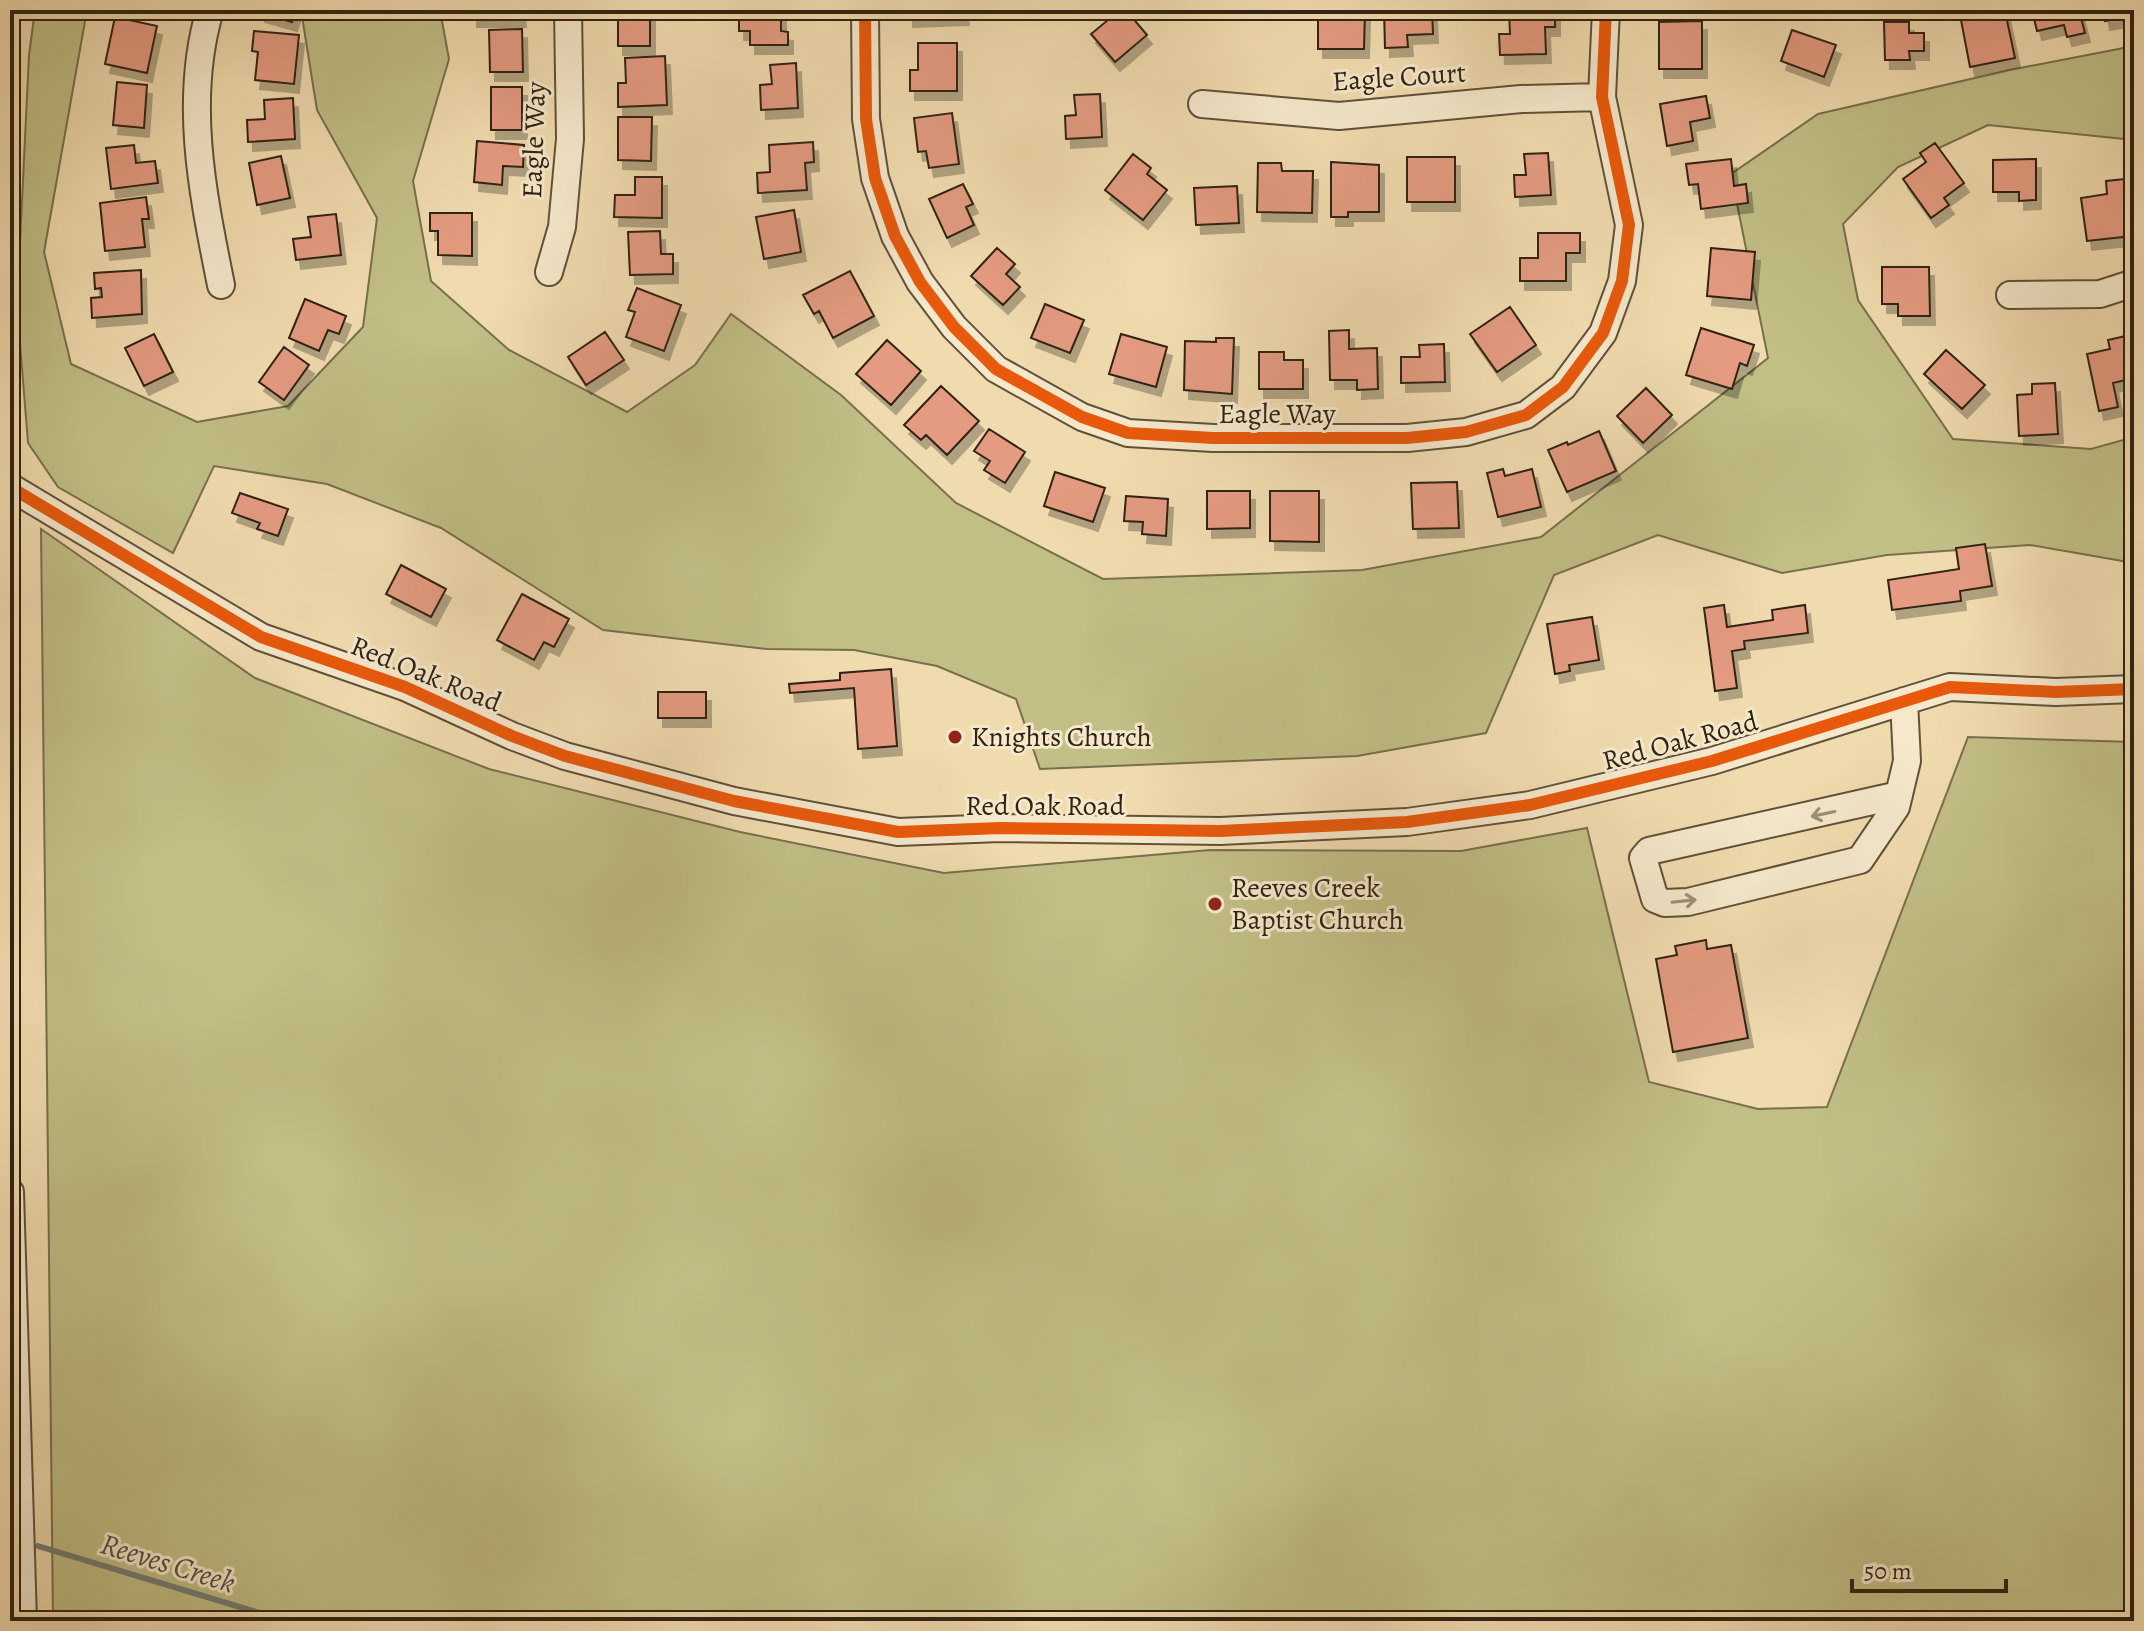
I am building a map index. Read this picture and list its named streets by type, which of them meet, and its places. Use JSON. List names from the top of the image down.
{
  "streets": {
    "street": ["Eagle Court", "Eagle Way", "Red Oak Road"]
  },
  "crossings": [
    ["Eagle Court", "Eagle Way"]
  ],
  "water": ["Reeves Creek"],
  "places": ["Knights Church", "Reeves Creek Baptist Church"],
  "scale_bar": "50 m"
}
